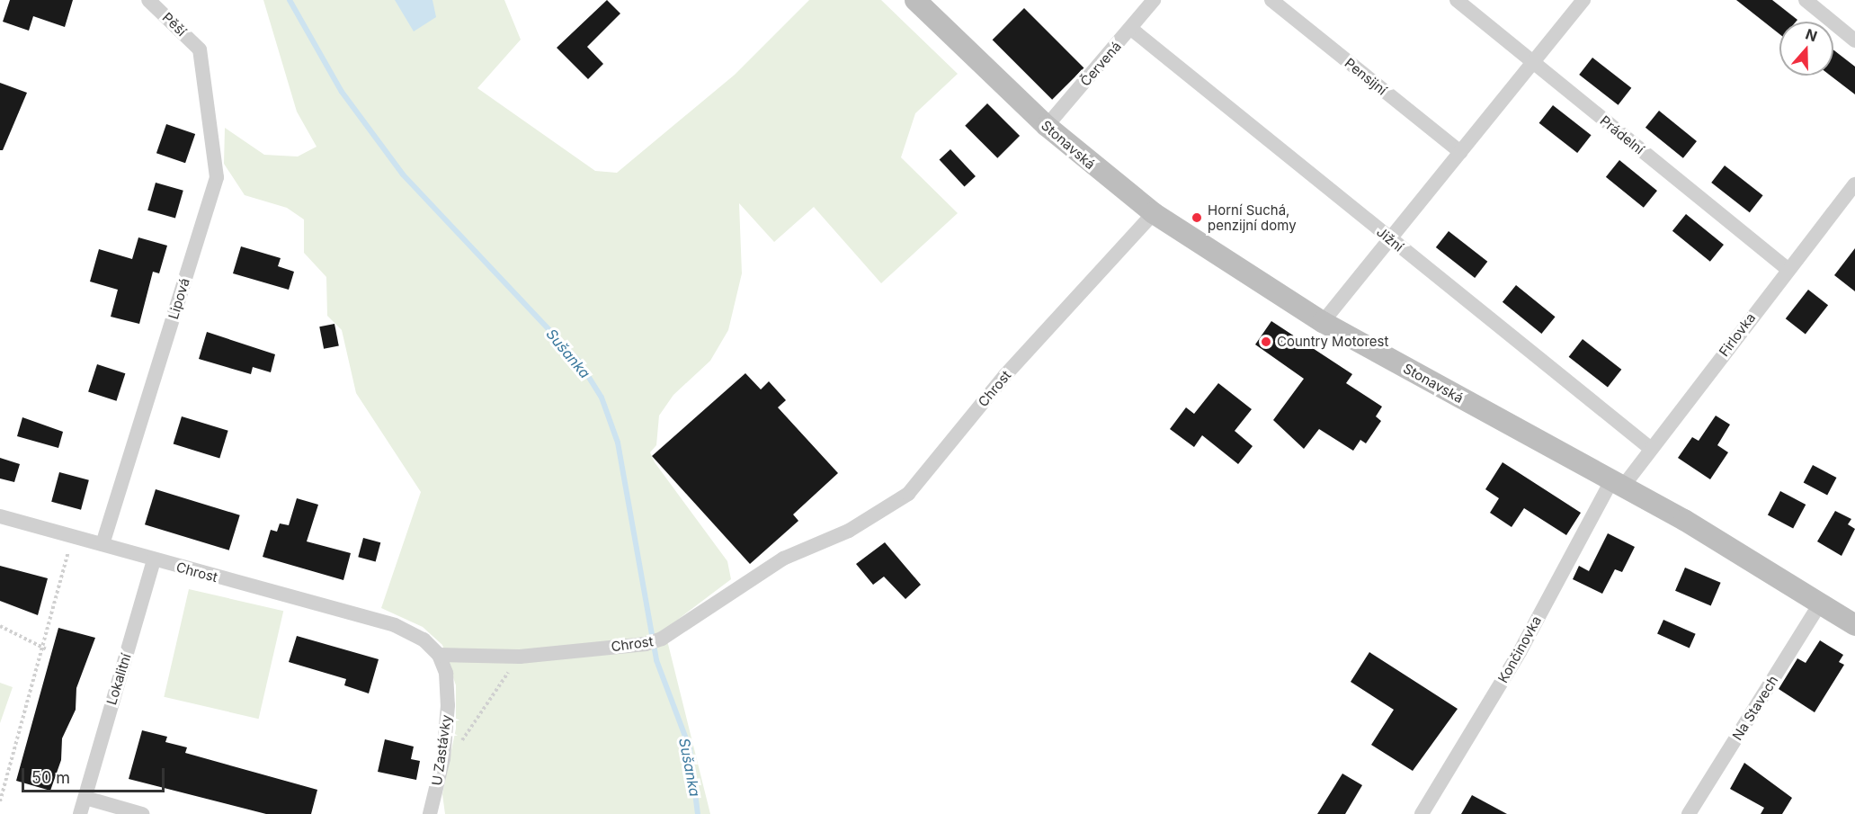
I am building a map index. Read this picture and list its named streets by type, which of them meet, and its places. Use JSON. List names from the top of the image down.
{
  "streets": {
    "main road": ["Stonavská"],
    "street": [
      "Pěší",
      "Červená",
      "Pensijní",
      "Prádelní",
      "Jižní",
      "Lipová",
      "Firlovka",
      "Chrost",
      "Končinovka",
      "Lokalitní",
      "Na Stavech",
      "U Zastávky"
    ]
  },
  "crossings": [
    ["Pěší", "Lipová"],
    ["Červená", "Stonavská"],
    ["Červená", "Jižní"],
    ["Prádelní", "Firlovka"],
    ["Stonavská", "Firlovka"],
    ["Stonavská", "Chrost"],
    ["Stonavská", "Končinovka"],
    ["Stonavská", "Na Stavech"],
    ["Jižní", "Firlovka"],
    ["Lipová", "Chrost"],
    ["Firlovka", "Končinovka"],
    ["Chrost", "Lokalitní"],
    ["Chrost", "U Zastávky"]
  ],
  "water": ["Sušanka"],
  "places": ["Horní Suchá, penzijní domy", "Country Motorest"],
  "scale_bar": "50 m",
  "north": "top"
}
